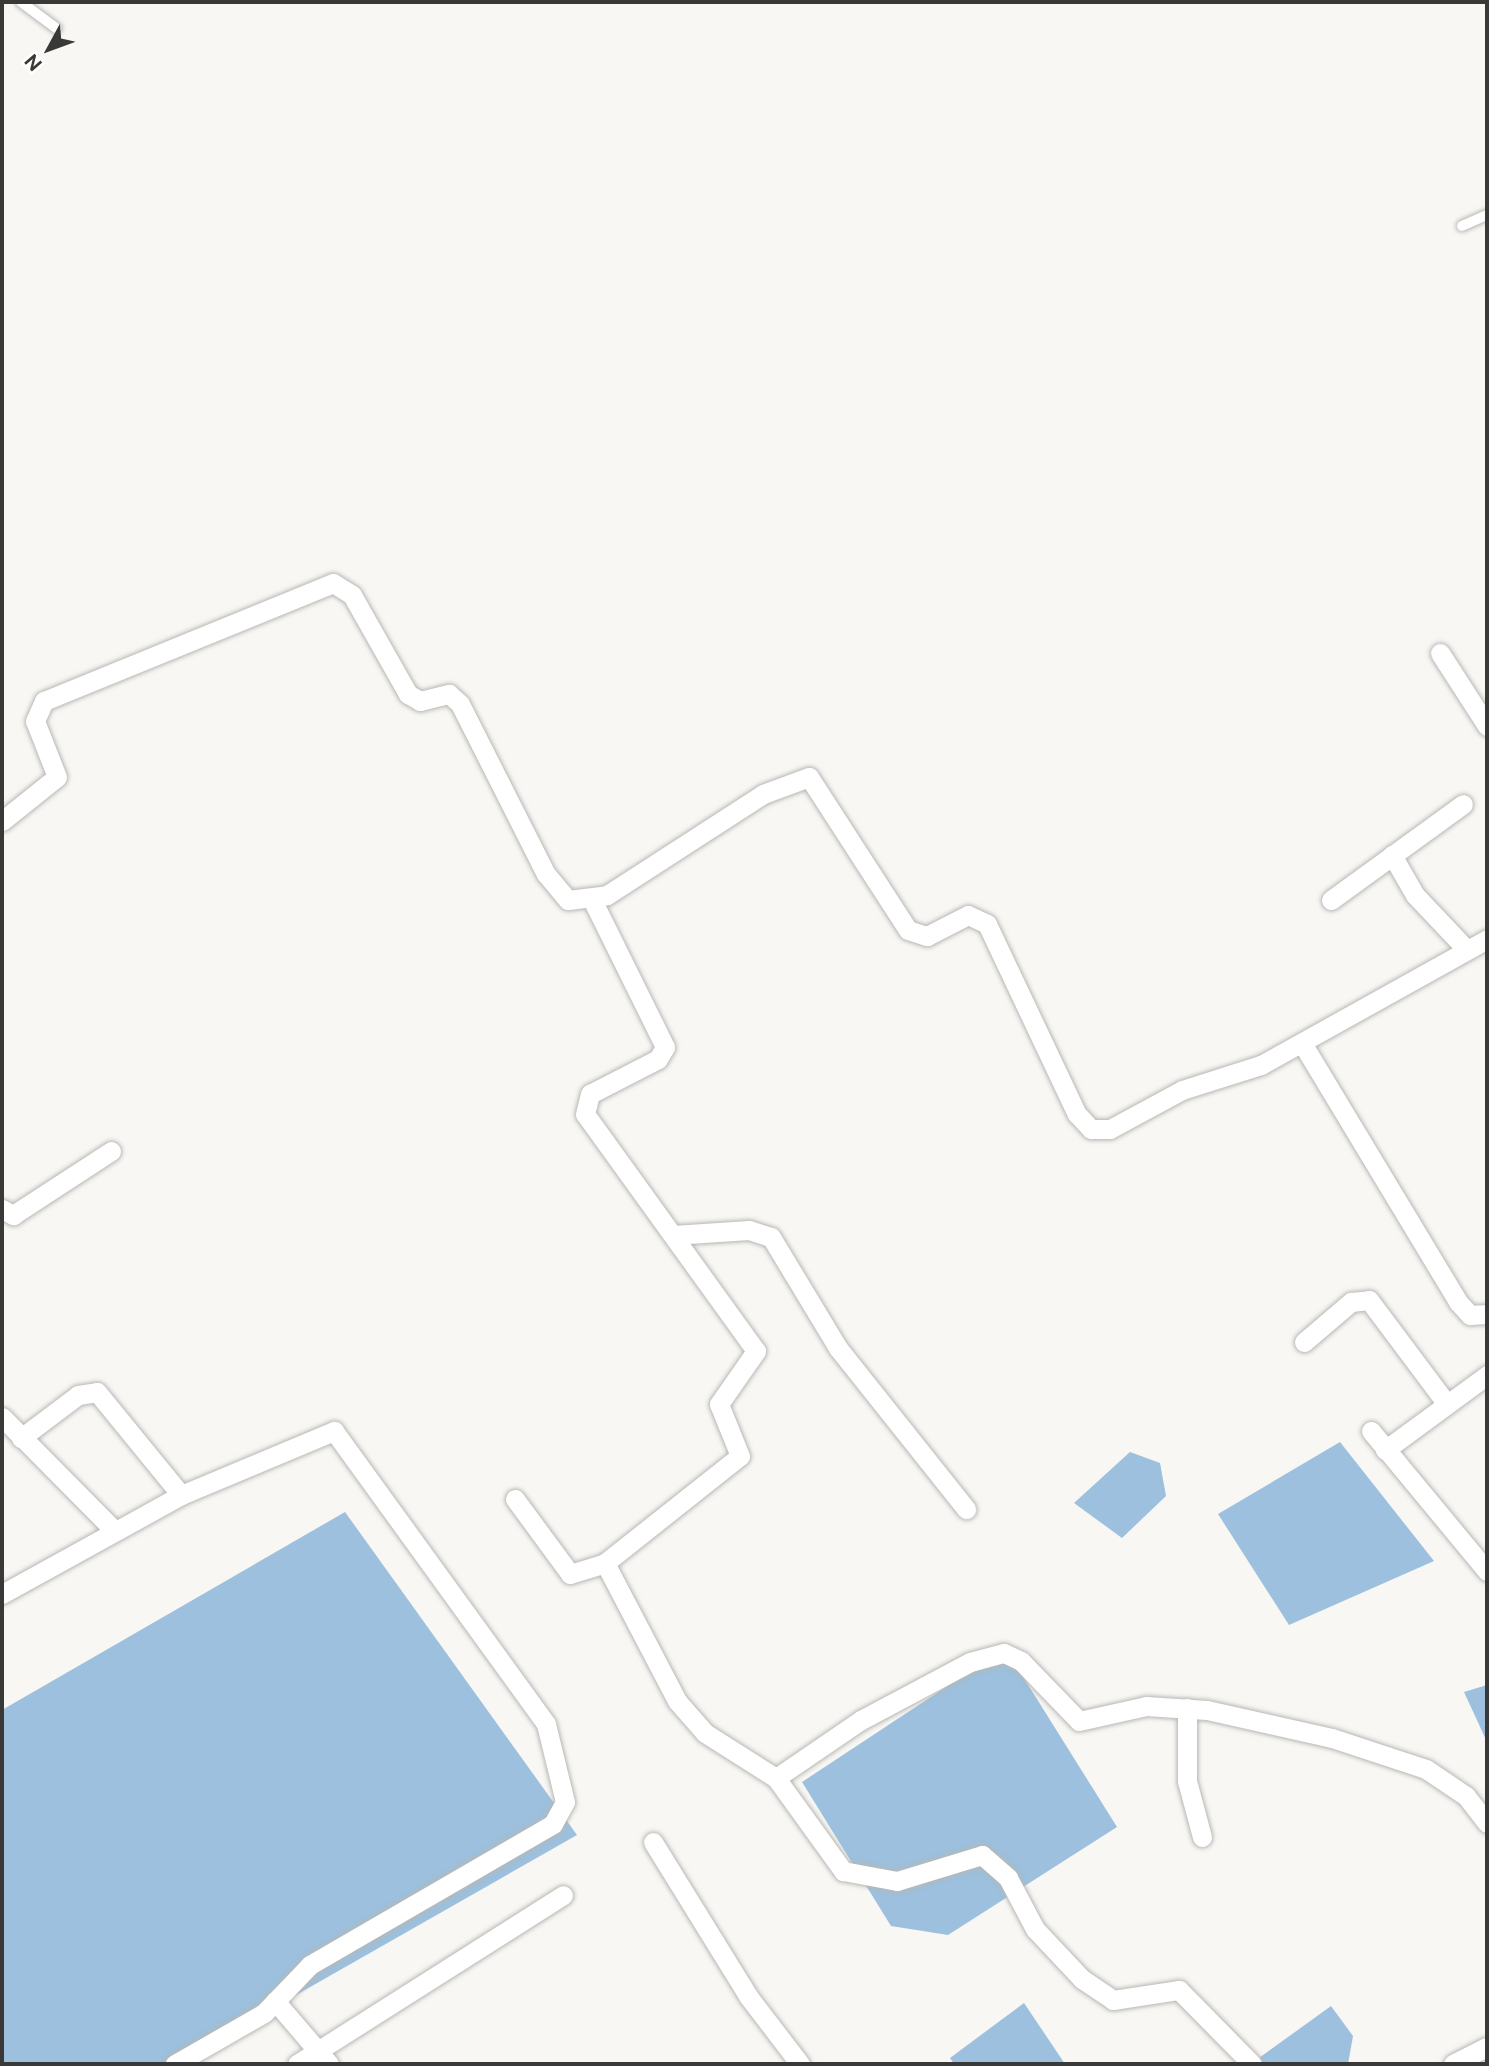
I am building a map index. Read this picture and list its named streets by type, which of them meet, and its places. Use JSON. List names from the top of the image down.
{
  "north": "bottom left"
}
